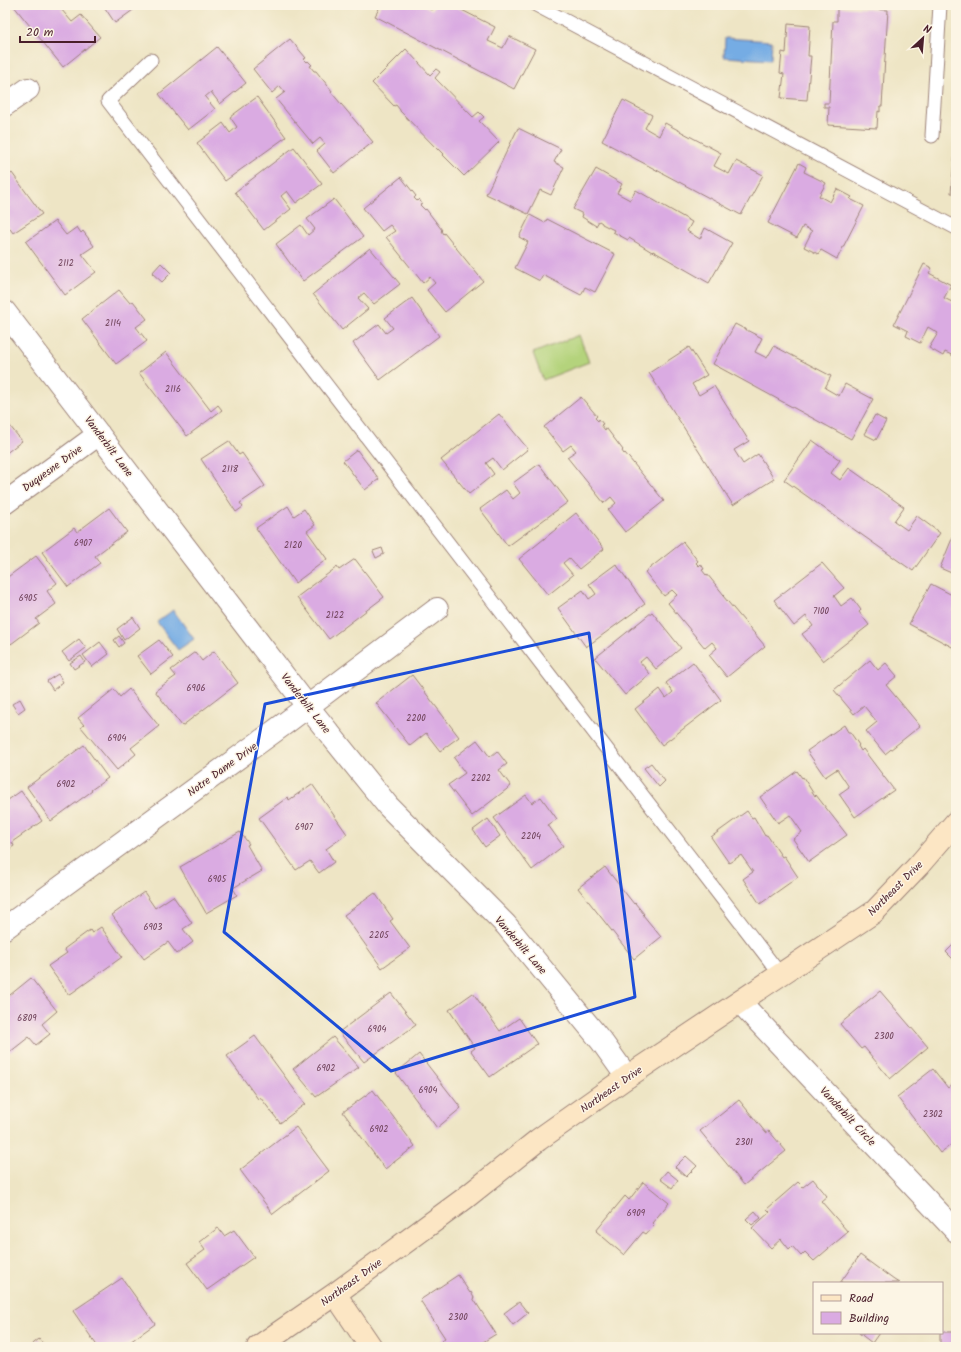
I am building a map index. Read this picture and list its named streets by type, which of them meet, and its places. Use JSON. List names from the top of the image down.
{
  "streets": {
    "street": [
      "Vanderbilt Lane",
      "Duquesne Drive",
      "Notre Dame Drive",
      "Northeast Drive",
      "Vanderbilt Circle"
    ]
  },
  "crossings": [
    ["Vanderbilt Lane", "Duquesne Drive"],
    ["Vanderbilt Lane", "Notre Dame Drive"],
    ["Vanderbilt Lane", "Northeast Drive"],
    ["Northeast Drive", "Vanderbilt Circle"]
  ],
  "house_numbers": [
    "2112",
    "2114",
    "2116",
    "2118",
    "6907",
    "2120",
    "6905",
    "7100",
    "2122",
    "6906",
    "2200",
    "6904",
    "2202",
    "6902",
    "6907",
    "2204",
    "6905",
    "6903",
    "2205",
    "6809",
    "6904",
    "2300",
    "6902",
    "6904",
    "2302",
    "6902",
    "2301",
    "6909",
    "2300"
  ],
  "legend": ["Road", "Building"],
  "scale_bar": "20 m",
  "north": "top right"
}
